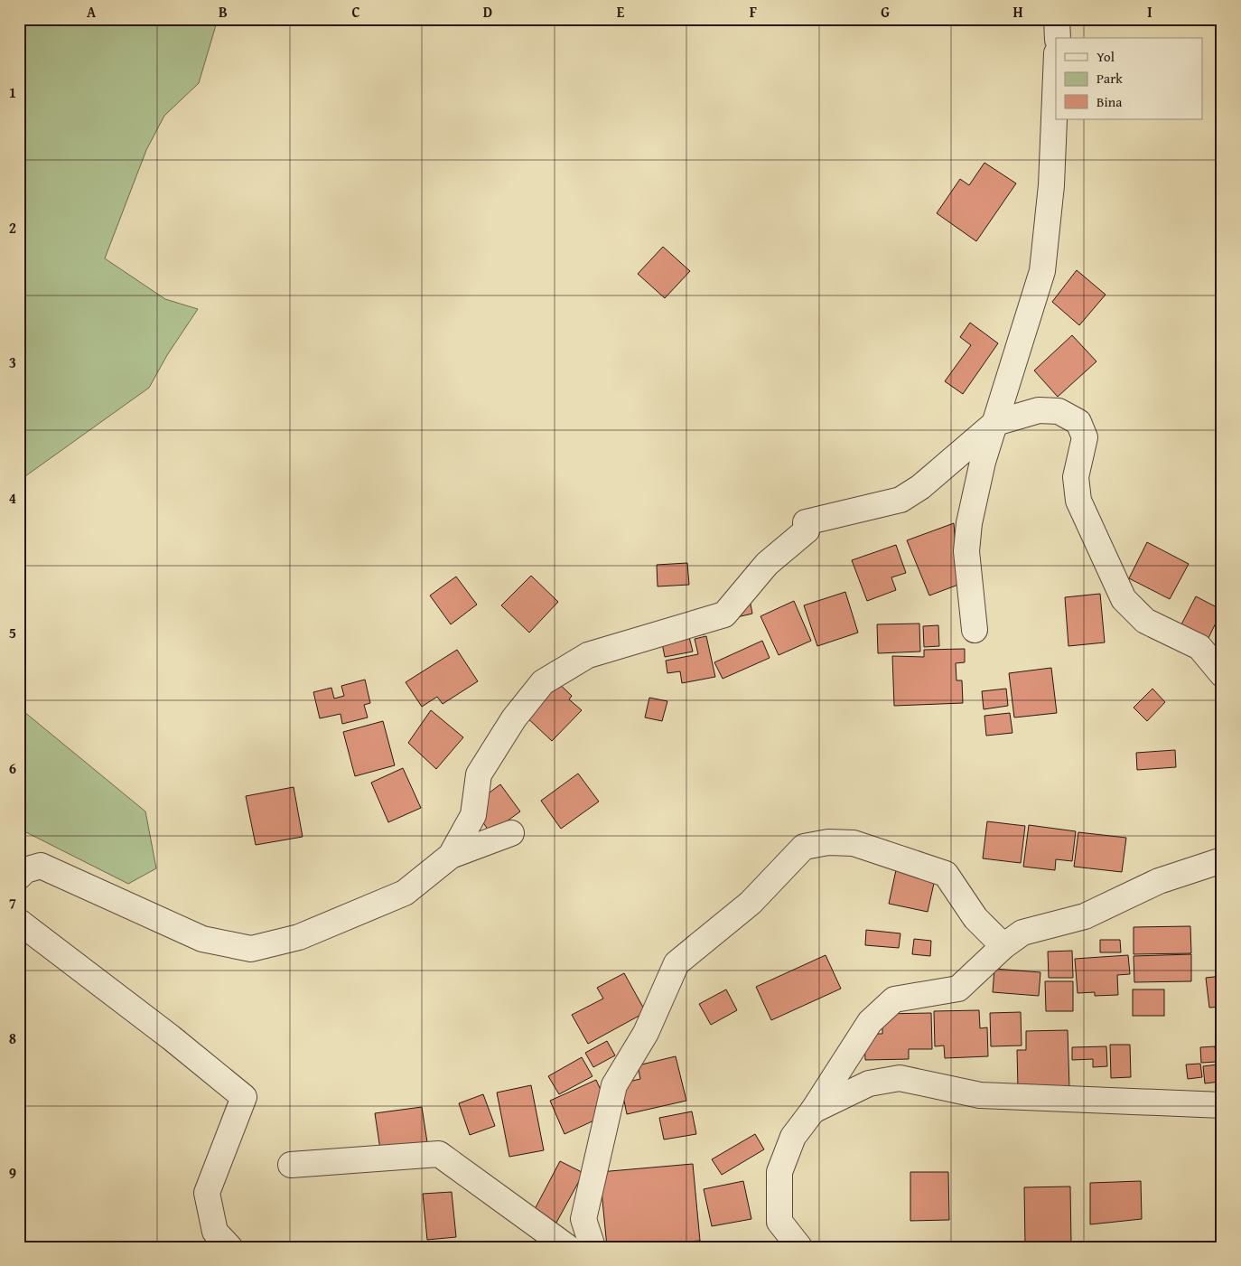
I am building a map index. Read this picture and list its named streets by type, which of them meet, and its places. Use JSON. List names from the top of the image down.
{
  "legend": ["Yol", "Park", "Bina"],
  "grid": {
    "columns": [
      "A",
      "B",
      "C",
      "D",
      "E",
      "F",
      "G",
      "H",
      "I"
    ],
    "rows": [
      "1",
      "2",
      "3",
      "4",
      "5",
      "6",
      "7",
      "8",
      "9"
    ]
  }
}
